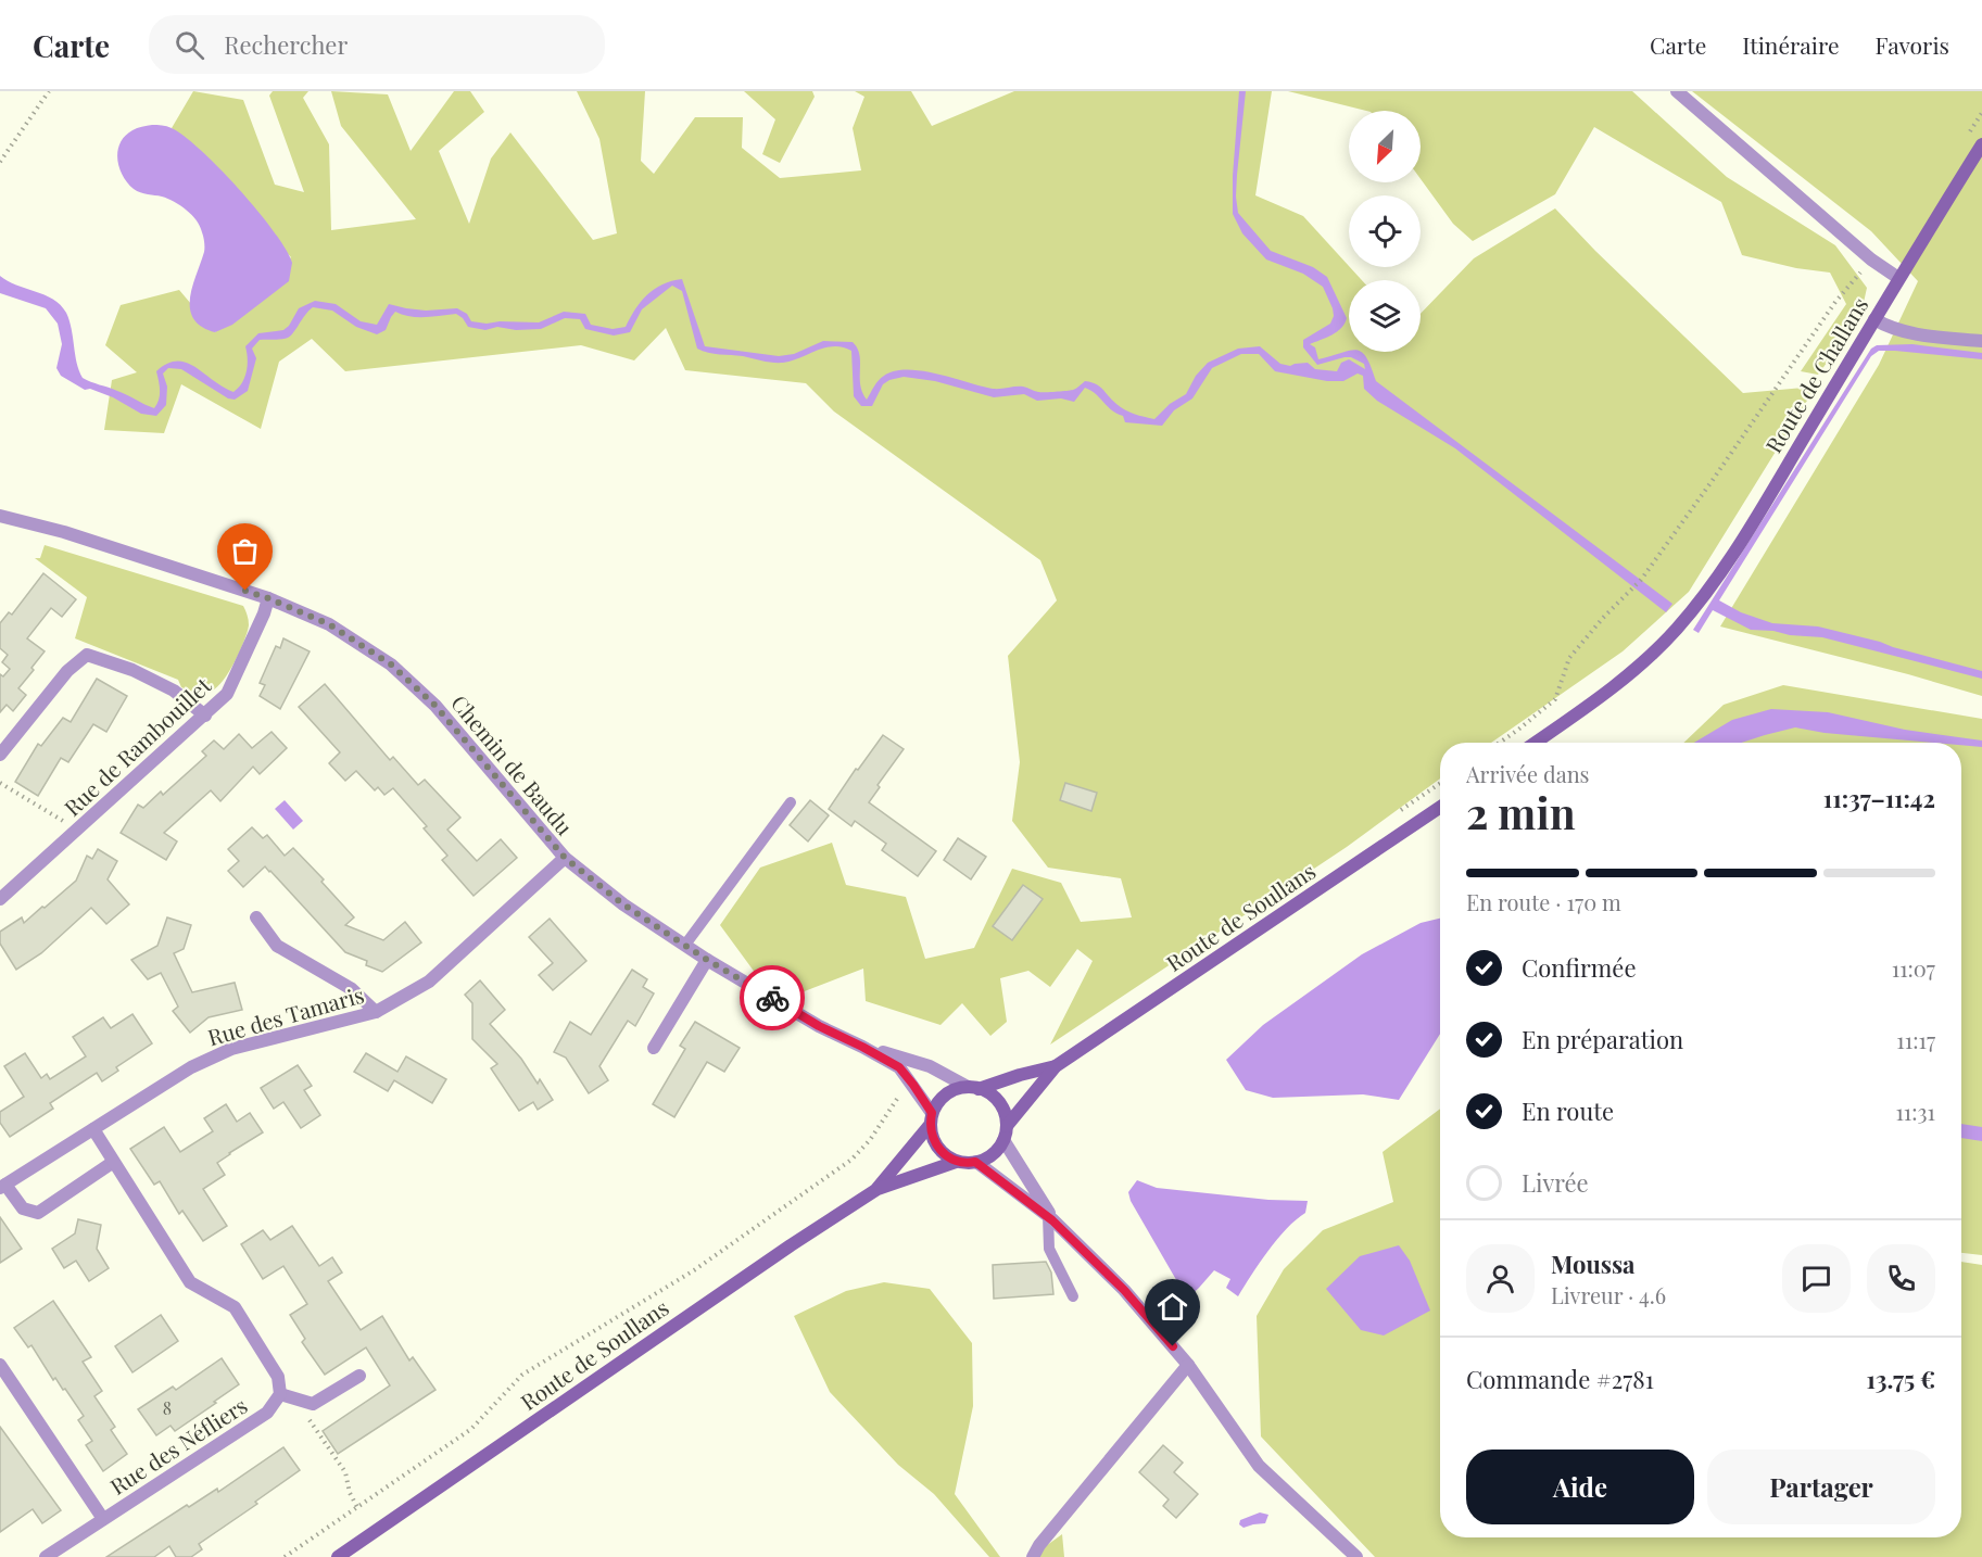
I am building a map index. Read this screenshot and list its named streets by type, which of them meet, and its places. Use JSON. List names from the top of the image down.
{
  "streets": {
    "main road": ["Route de Challans", "Route de Soullans"],
    "street": [
      "Rue de Rambouillet",
      "Chemin de Baudu",
      "Rue des Tamaris",
      "Rue des Néfliers"
    ]
  },
  "crossings": [
    ["Rue de Rambouillet", "Chemin de Baudu"],
    ["Chemin de Baudu", "Route de Soullans"],
    ["Chemin de Baudu", "Rue des Tamaris"]
  ],
  "house_numbers": ["8"],
  "north": "bottom left",
  "page": {
    "header": "Carte",
    "search": "Rechercher",
    "nav": ["Carte", "Itinéraire", "Favoris"],
    "heading": ["2 min", "Arrivée dans", "11:37–11:42"],
    "panel": [
      "Moussa",
      "Livreur · 4.6",
      "Commande #2781",
      "13.75 €"
    ],
    "bar": "En route · 170 m",
    "list": [
      ["Confirmée", "11:07"],
      ["En préparation", "11:17"],
      ["En route", "11:31"],
      "Livrée"
    ],
    "buttons": ["Aide", "Partager"]
  }
}
